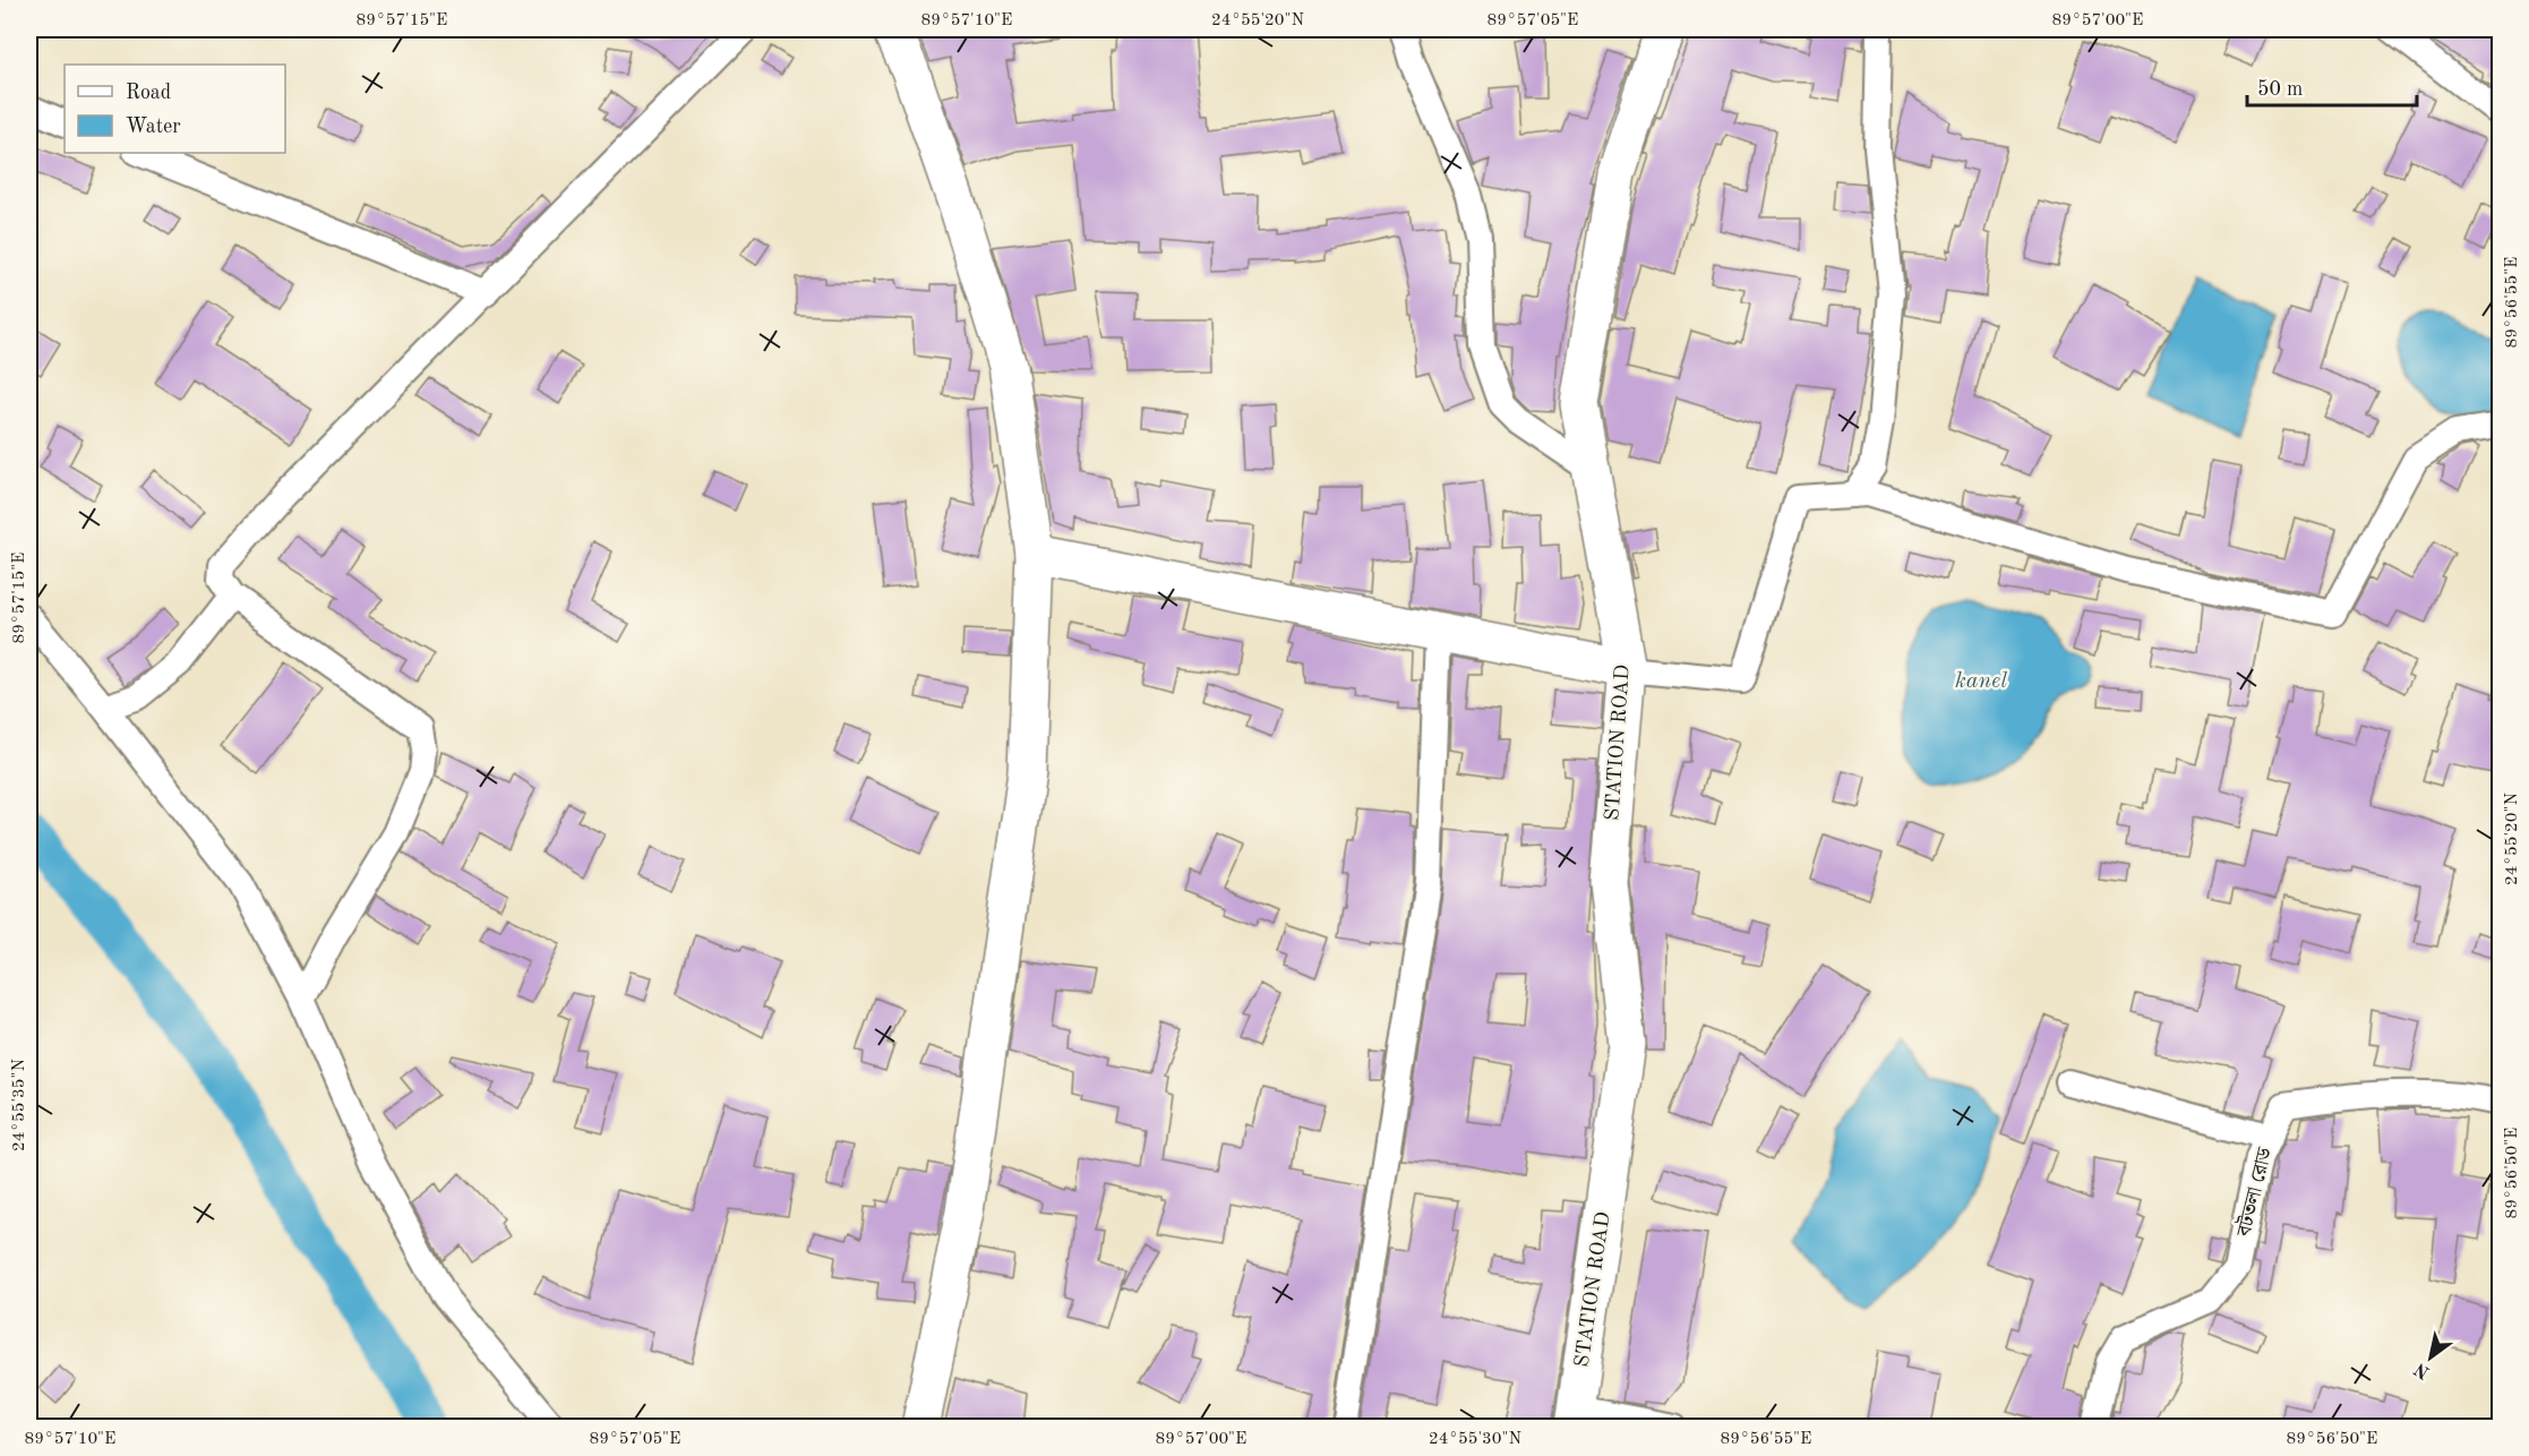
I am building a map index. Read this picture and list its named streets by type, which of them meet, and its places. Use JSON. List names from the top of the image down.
{
  "streets": {
    "main road": ["STATION ROAD"],
    "street": ["বটতলা রোড"]
  },
  "water": ["kanel"],
  "legend": ["Road", "Water"],
  "scale_bar": "50 m",
  "north": "bottom left",
  "coordinates": [
    "89°57'15\"E",
    "89°57'10\"E",
    "24°55'20\"N",
    "89°57'05\"E",
    "89°57'00\"E",
    "89°56'55\"E",
    "24°55'35\"N",
    "89°56'50\"E",
    "24°55'30\"N"
  ]
}
